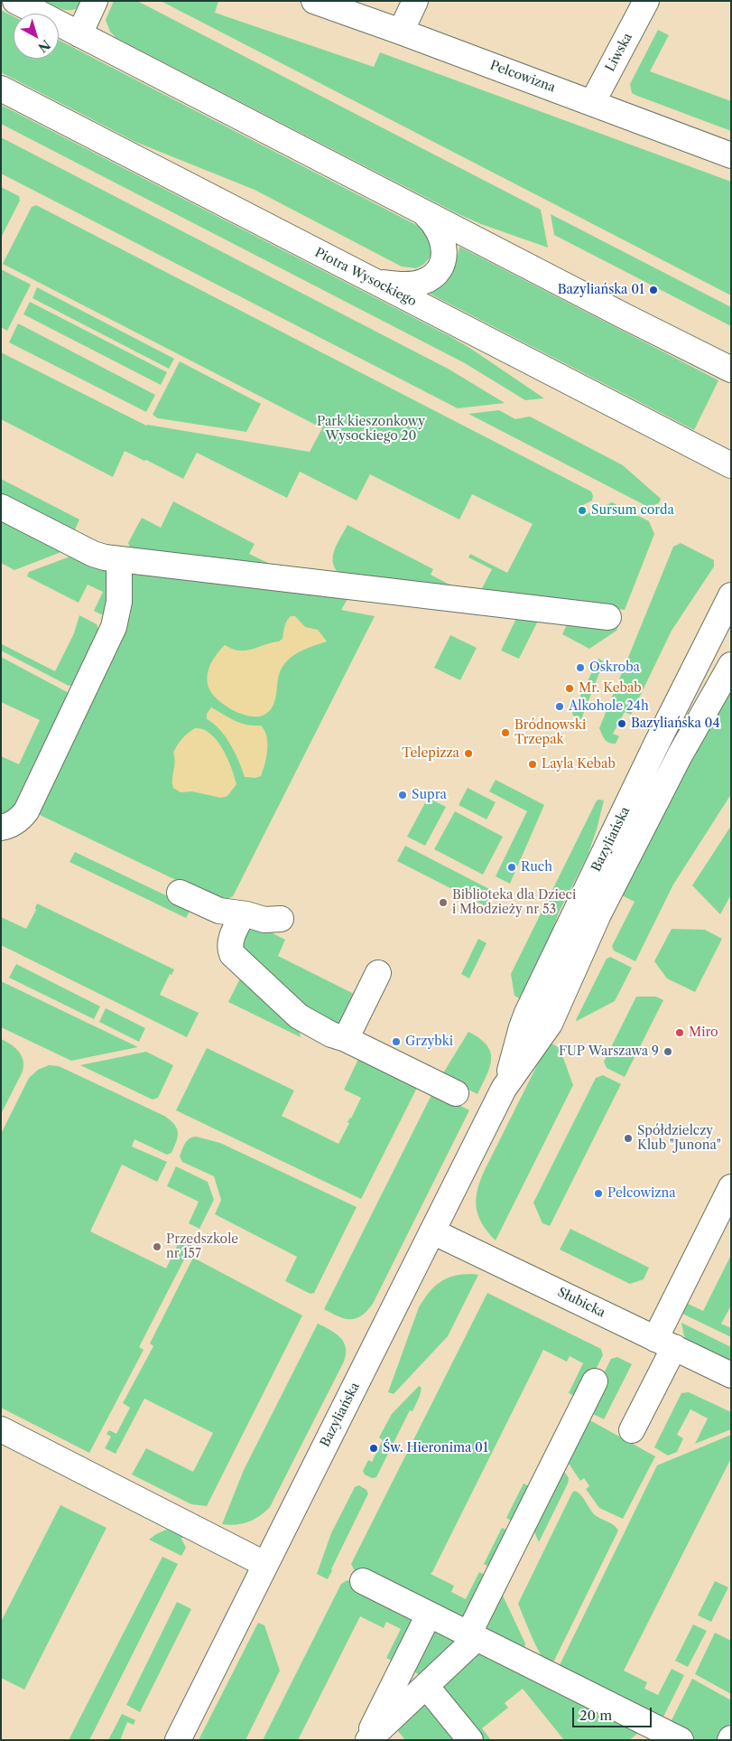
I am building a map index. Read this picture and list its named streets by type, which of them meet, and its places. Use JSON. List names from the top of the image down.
{
  "streets": {
    "street": [
      "Liwska",
      "Pelcowizna",
      "Piotra Wysockiego",
      "Bazyliańska",
      "Słubicka"
    ]
  },
  "crossings": [
    ["Liwska", "Pelcowizna"],
    ["Bazyliańska", "Słubicka"]
  ],
  "parks": ["Park kieszonkowy Wysockiego 20"],
  "places": [
    "Bazyliańska 01",
    "Sursum corda",
    "Oskroba",
    "Mr. Kebab",
    "Alkohole 24h",
    "Bazyliańska 04",
    "Bródnowski Trzepak",
    "Telepizza",
    "Layla Kebab",
    "Supra",
    "Ruch",
    "Biblioteka dla Dzieci i Młodzieży nr 53",
    "Miro",
    "Grzybki",
    "FUP Warszawa 9",
    "Spółdzielczy Klub \"Junona\"",
    "Pelcowizna",
    "Przedszkole nr 157",
    "Św. Hieronima 01"
  ],
  "scale_bar": "20 m",
  "north": "bottom right"
}
